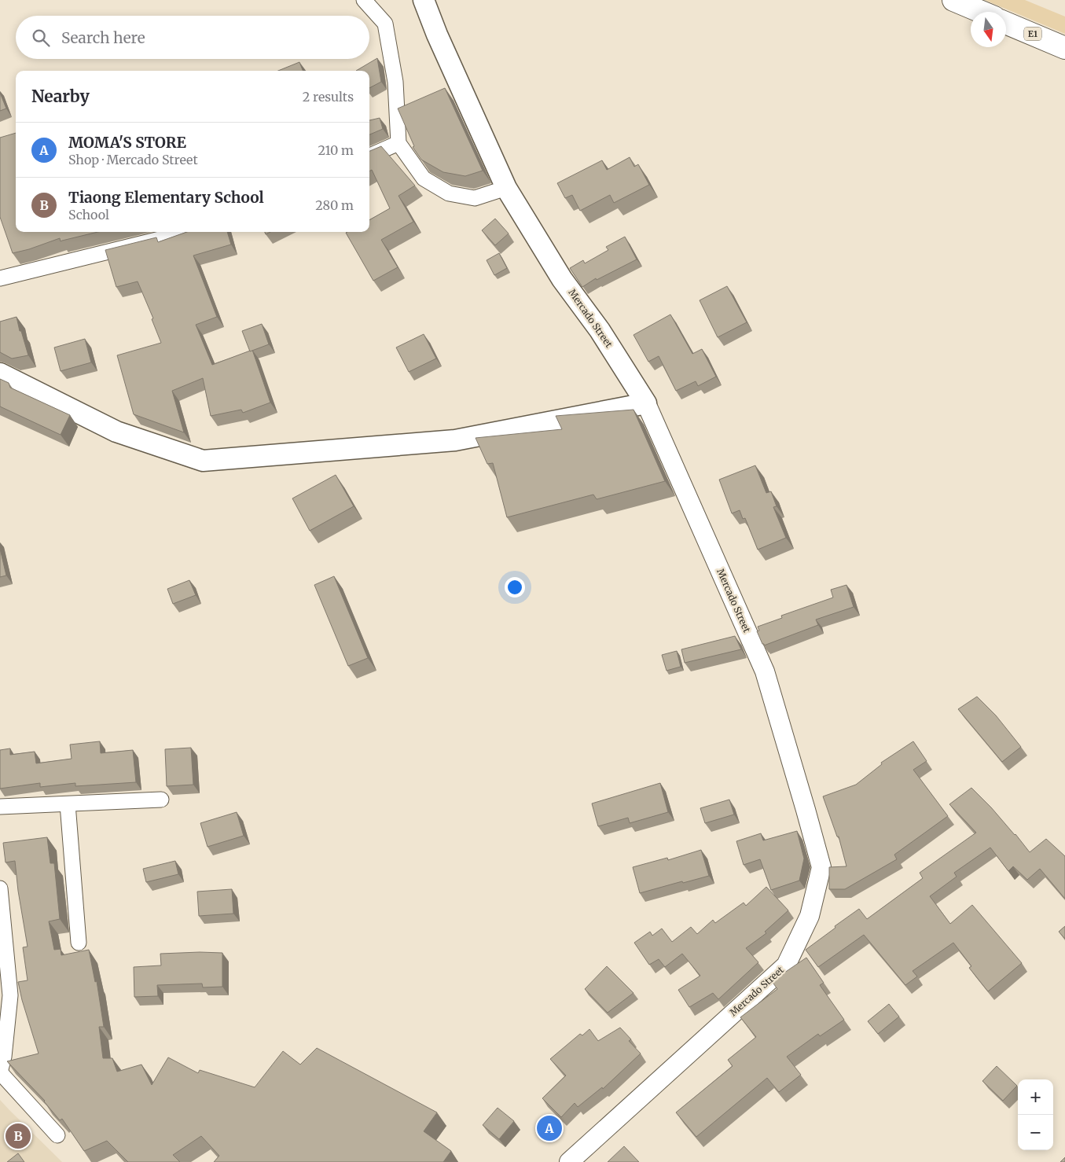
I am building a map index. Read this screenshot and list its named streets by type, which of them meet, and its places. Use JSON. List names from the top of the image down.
{
  "streets": {
    "highway": ["E1"],
    "main road": ["Mercado Street"]
  },
  "north": "bottom",
  "page": {
    "search": "Search here",
    "heading": ["Nearby", "2 results"],
    "list": [
      {
        "mark": "A",
        "name": "MOMA'S STORE",
        "note": "Shop · Mercado Street",
        "value": "210 m"
      },
      {
        "mark": "B",
        "name": "Tiaong Elementary School",
        "note": "School",
        "value": "280 m"
      }
    ],
    "map_buttons": ["+", "−"],
    "pins": ["A", "B"]
  }
}
